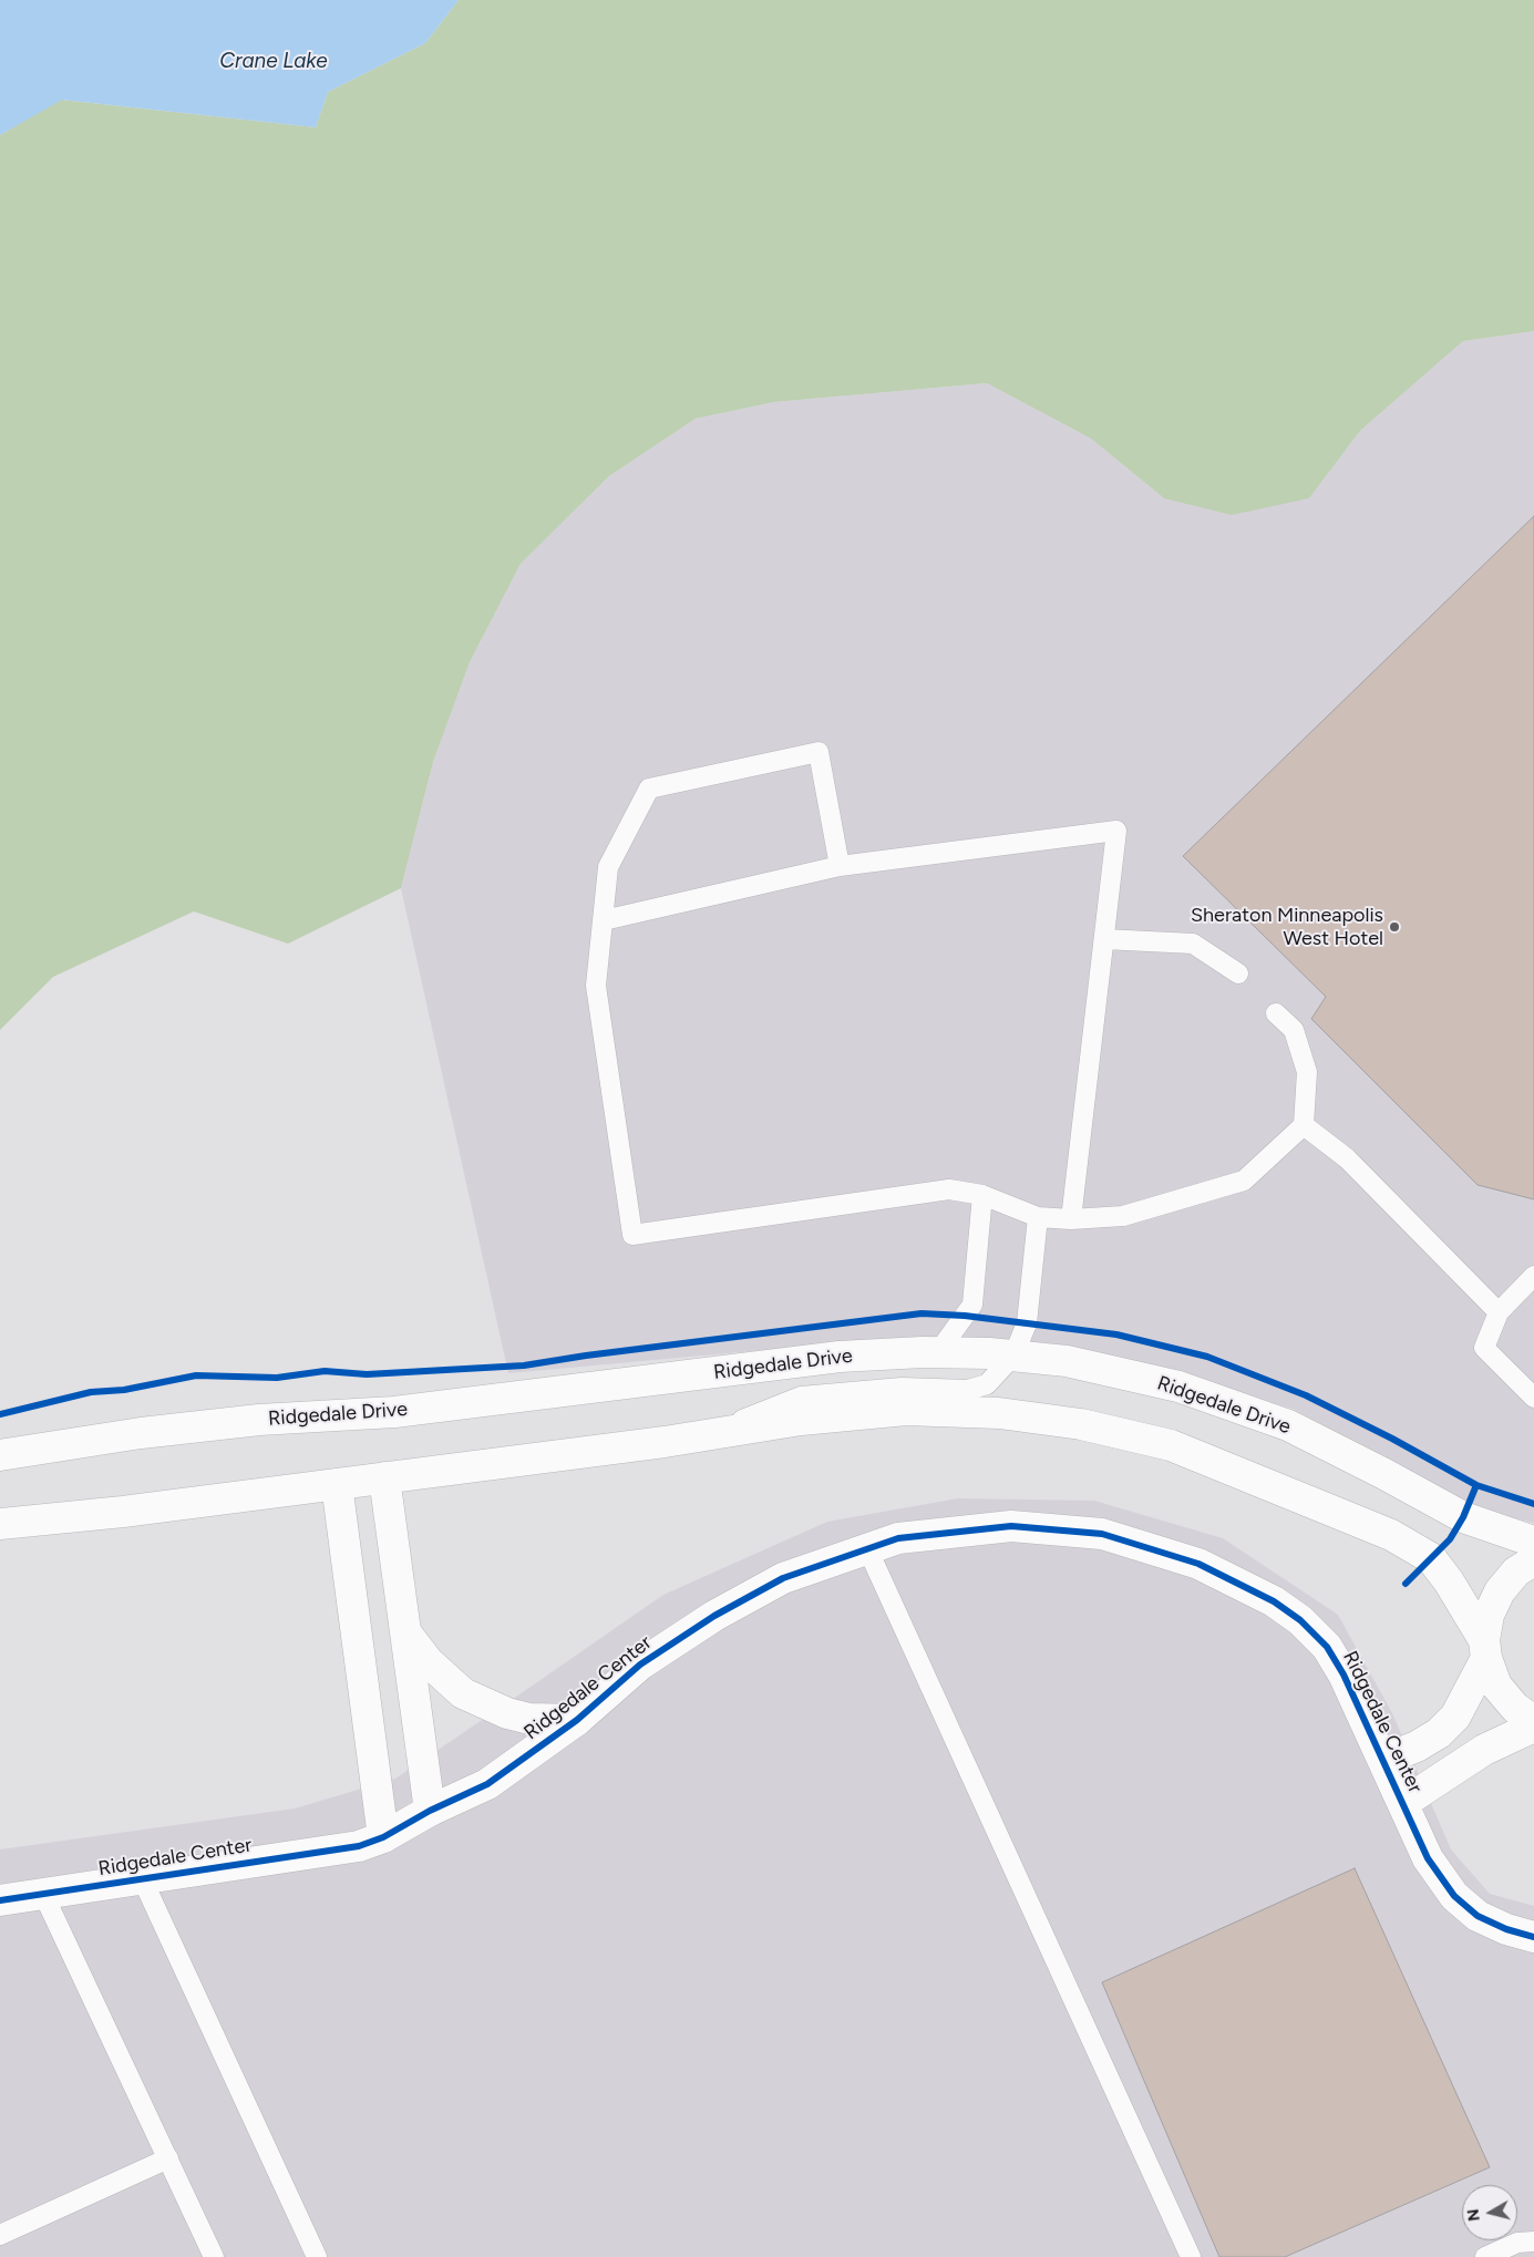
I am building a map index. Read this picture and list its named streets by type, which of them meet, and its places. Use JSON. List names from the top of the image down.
{
  "streets": {
    "street": ["Ridgedale Drive", "Ridgedale Center"]
  },
  "water": ["Crane Lake"],
  "places": ["Sheraton Minneapolis West Hotel"],
  "north": "left"
}
